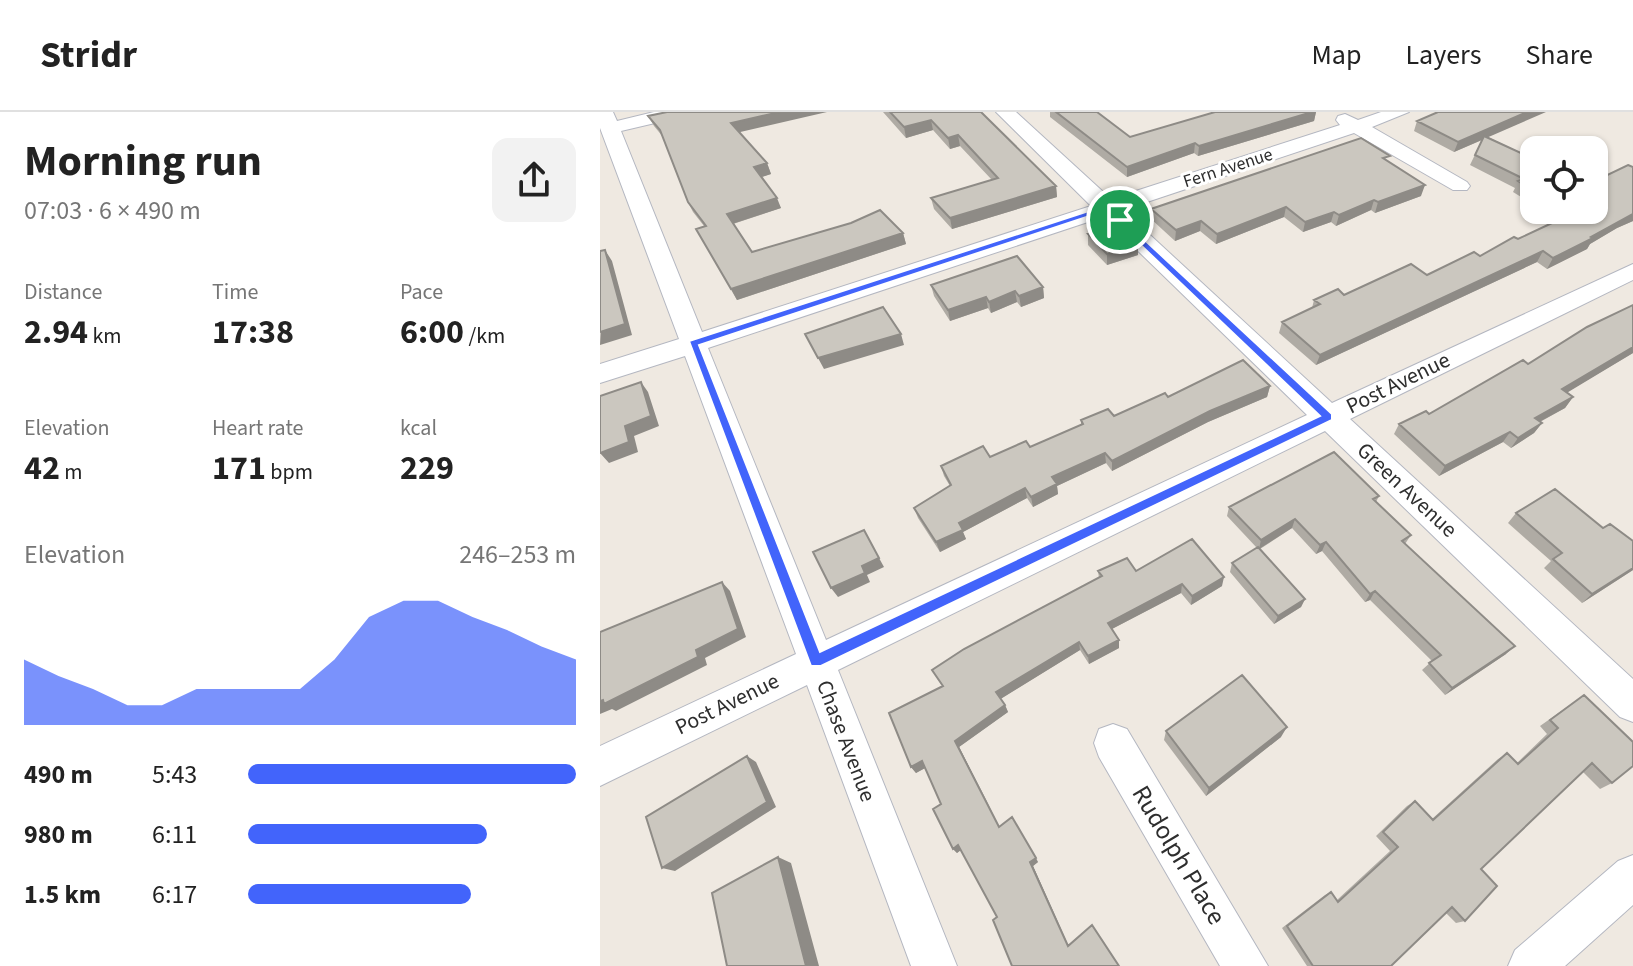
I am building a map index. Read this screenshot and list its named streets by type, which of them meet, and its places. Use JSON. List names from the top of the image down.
{
  "streets": {
    "street": [
      "Fern Avenue",
      "Post Avenue",
      "Green Avenue",
      "Chase Avenue",
      "Rudolph Place"
    ]
  },
  "crossings": [
    ["Fern Avenue", "Green Avenue"],
    ["Fern Avenue", "Chase Avenue"],
    ["Post Avenue", "Green Avenue"],
    ["Post Avenue", "Chase Avenue"]
  ],
  "page": {
    "header": "Stridr",
    "nav": ["Map", "Layers", "Share"],
    "heading": ["Morning run", "07:03 · 6 × 490 m"],
    "stats": [
      ["Distance", "2.94 km"],
      ["Time", "17:38"],
      ["Pace", "6:00 /km"],
      ["Elevation", "42 m"],
      ["Heart rate", "171 bpm"],
      ["kcal", "229"]
    ],
    "chart": ["Elevation", "246–253 m"],
    "list": [
      {
        "name": "490 m",
        "note": "5:43"
      },
      {
        "name": "980 m",
        "note": "6:11"
      },
      {
        "name": "1.5 km",
        "note": "6:17"
      }
    ]
  }
}
